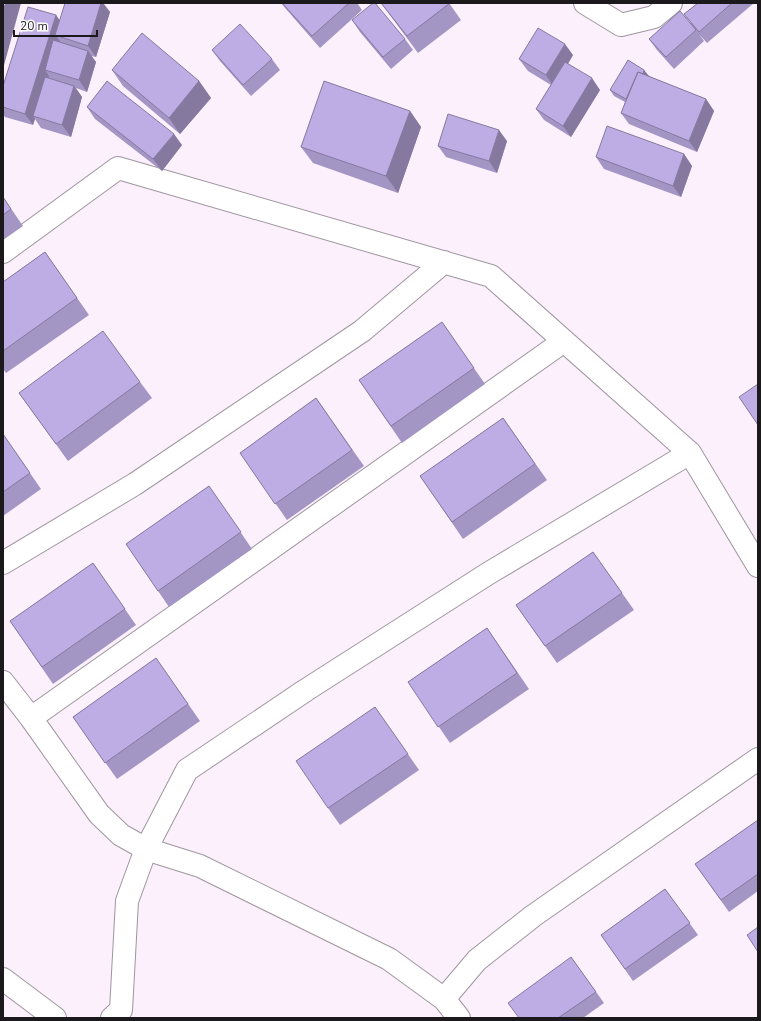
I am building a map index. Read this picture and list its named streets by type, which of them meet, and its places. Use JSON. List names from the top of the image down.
{
  "scale_bar": "20 m"
}
